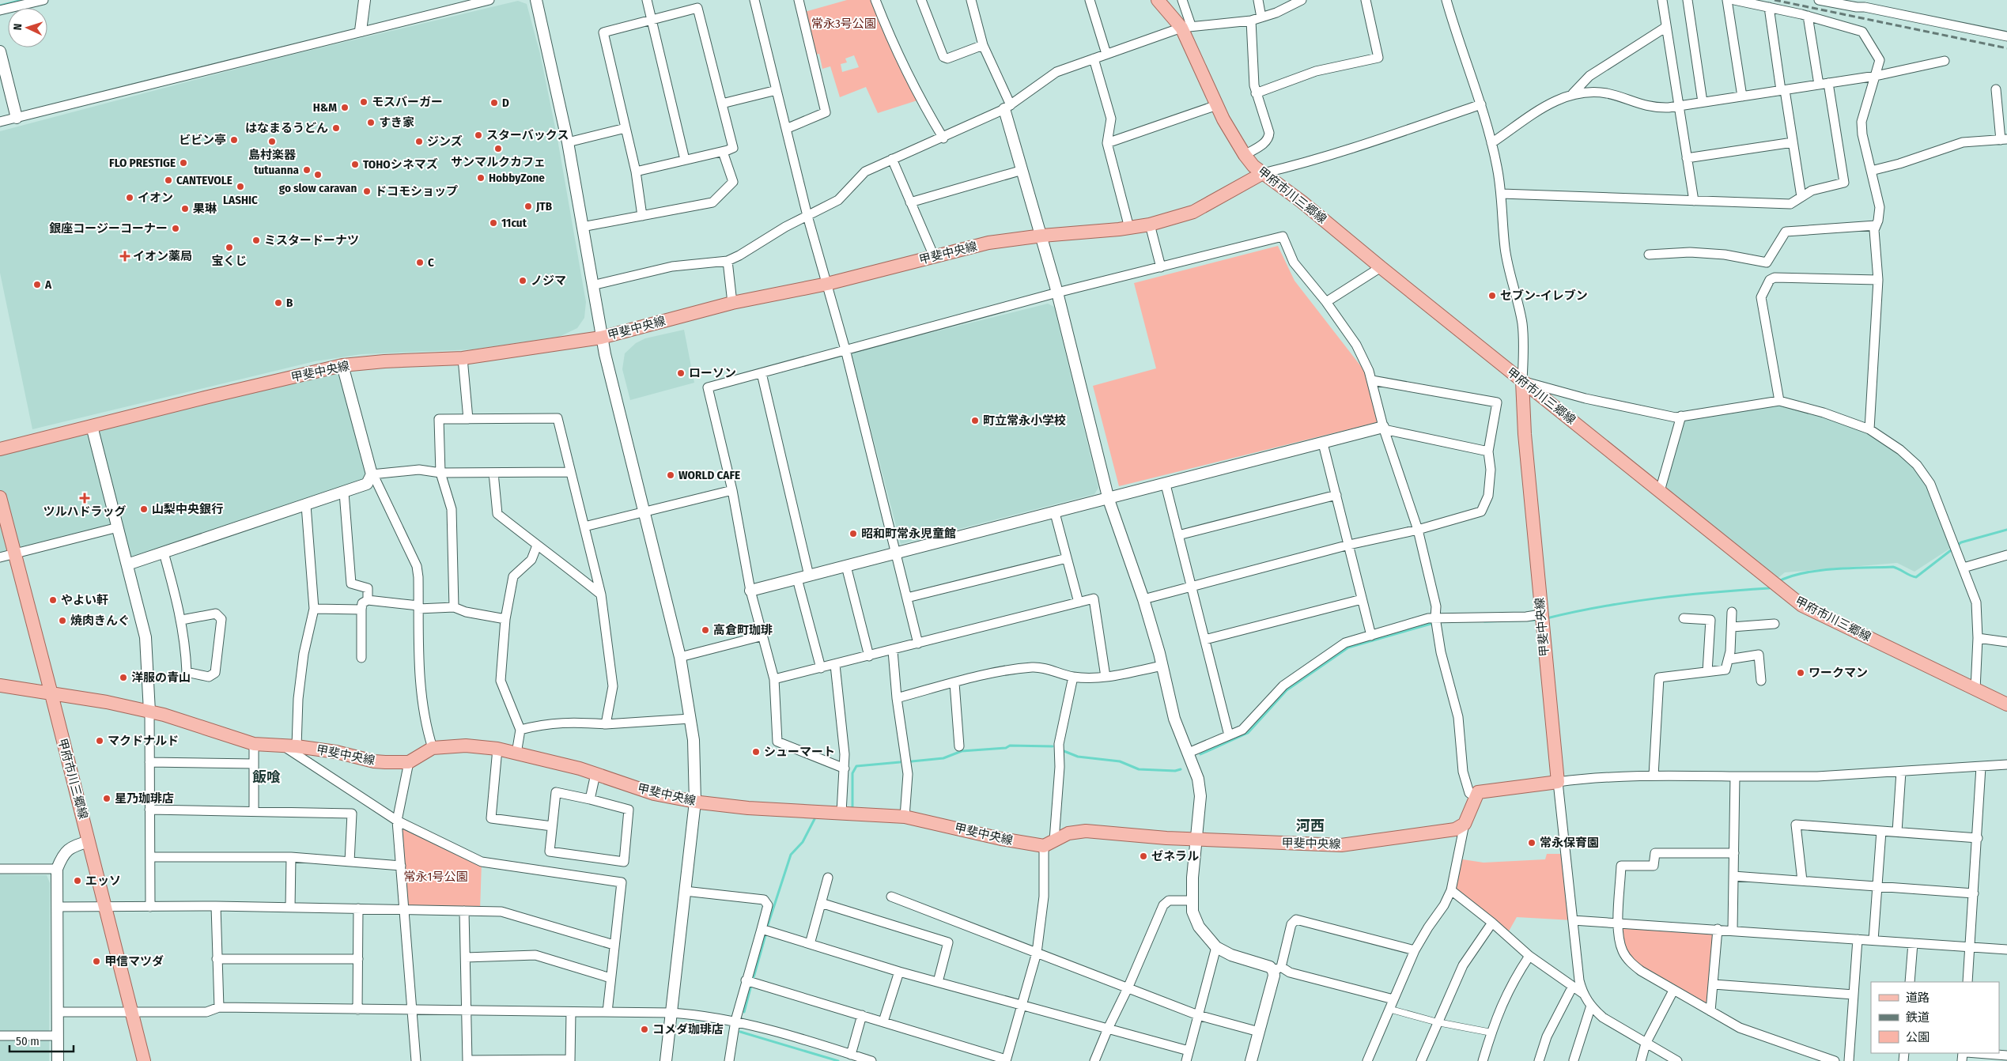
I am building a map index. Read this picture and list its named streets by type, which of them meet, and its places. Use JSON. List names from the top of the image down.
{
  "streets": {
    "main road": ["甲府市川三郷線", "甲斐中央線"]
  },
  "crossings": [
    ["甲府市川三郷線", "甲斐中央線"]
  ],
  "districts": ["飯喰", "河西"],
  "parks": ["常永3号公園", "常永1号公園"],
  "places": {
    "other": [
      "モスバーガー",
      "D",
      "H&M",
      "すき家",
      "はなまるうどん",
      "スターバックス",
      "ビビン亭",
      "島村楽器",
      "ジンズ",
      "サンマルクカフェ",
      "FLO PRESTIGE",
      "TOHOシネマズ",
      "tutuanna",
      "go slow caravan",
      "HobbyZone",
      "CANTEVOLE",
      "LASHIC",
      "ドコモショップ",
      "イオン",
      "JTB",
      "果琳",
      "11cut",
      "銀座コージーコーナー",
      "ミスタードーナツ",
      "宝くじ",
      "C",
      "ノジマ",
      "A",
      "セブン-イレブン",
      "B",
      "ローソン",
      "町立常永小学校",
      "WORLD CAFE",
      "山梨中央銀行",
      "昭和町常永児童館",
      "やよい軒",
      "焼肉きんぐ",
      "高倉町珈琲",
      "ワークマン",
      "洋服の青山",
      "マクドナルド",
      "シューマート",
      "星乃珈琲店",
      "常永保育園",
      "ゼネラル",
      "エッソ",
      "甲信マツダ",
      "コメダ珈琲店"
    ],
    "health": ["イオン薬局", "ツルハドラッグ"]
  },
  "legend": ["道路", "鉄道", "公園"],
  "scale_bar": "50 m",
  "north": "left"
}
